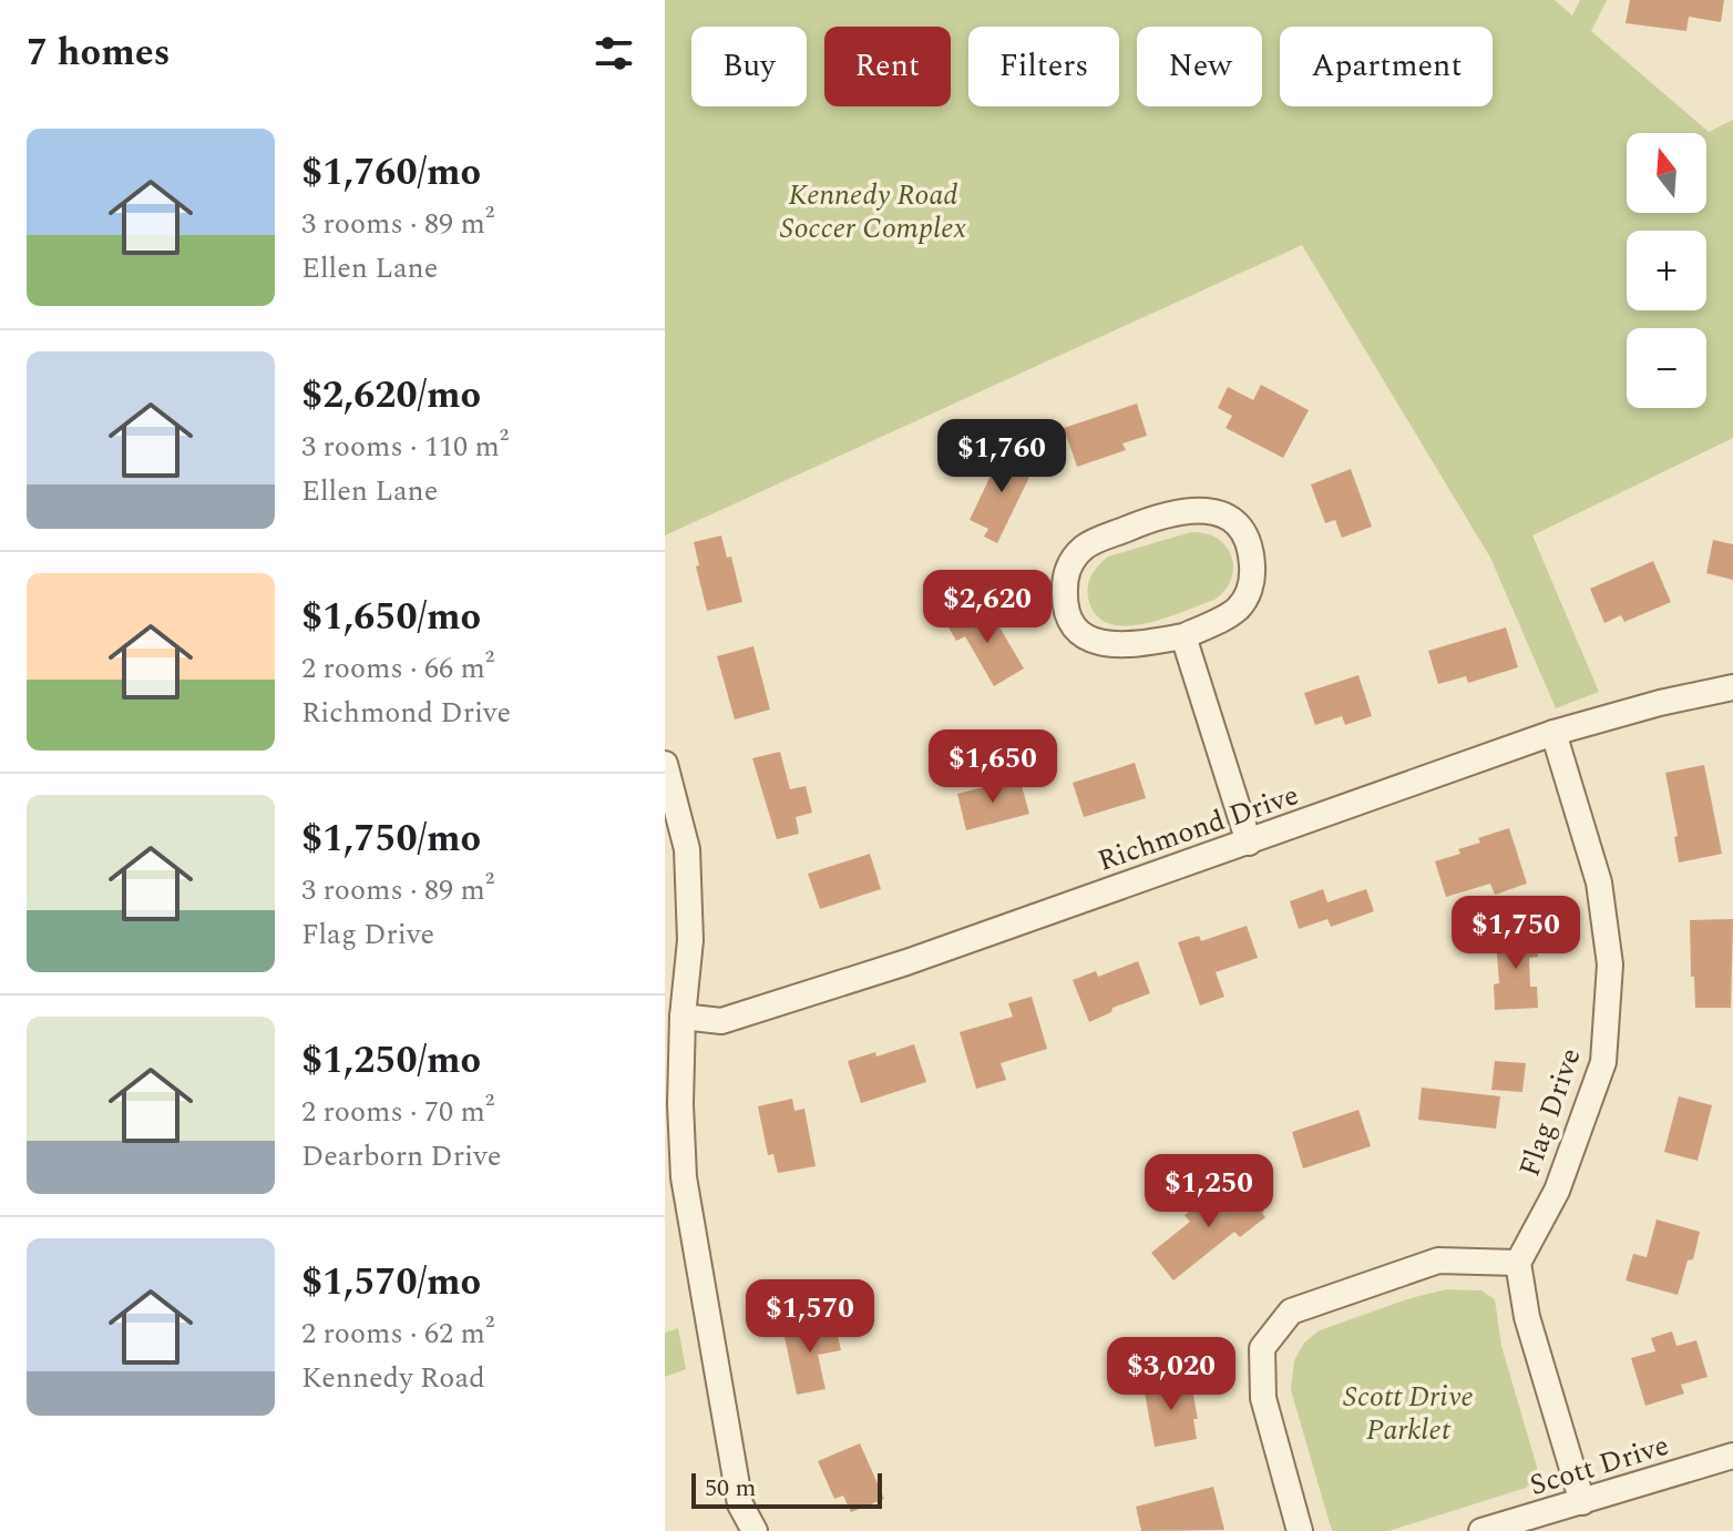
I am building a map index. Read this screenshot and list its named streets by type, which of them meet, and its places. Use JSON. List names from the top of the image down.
{
  "streets": {
    "street": ["Richmond Drive", "Flag Drive", "Scott Drive"]
  },
  "crossings": [
    ["Richmond Drive", "Flag Drive"]
  ],
  "parks": ["Kennedy Road Soccer Complex", "Scott Drive Parklet"],
  "scale_bar": "50 m",
  "north": "top",
  "page": {
    "heading": "7 homes",
    "chip": [
      "Buy",
      "Rent",
      "Filters",
      "New",
      "Apartment"
    ],
    "list": [
      {
        "name": "$1,760/mo",
        "note": "3 rooms · 89 m² · Ellen Lane"
      },
      {
        "name": "$2,620/mo",
        "note": "3 rooms · 110 m² · Ellen Lane"
      },
      {
        "name": "$1,650/mo",
        "note": "2 rooms · 66 m² · Richmond Drive"
      },
      {
        "name": "$1,750/mo",
        "note": "3 rooms · 89 m² · Flag Drive"
      },
      {
        "name": "$1,250/mo",
        "note": "2 rooms · 70 m² · Dearborn Drive"
      },
      {
        "name": "$1,570/mo",
        "note": "2 rooms · 62 m² · Kennedy Road"
      }
    ],
    "map_buttons": ["+", "−"],
    "price": [
      "$1,760",
      "$2,620",
      "$1,650",
      "$1,750",
      "$1,250",
      "$1,570",
      "$3,020"
    ],
    "scale": "50 m"
  }
}
